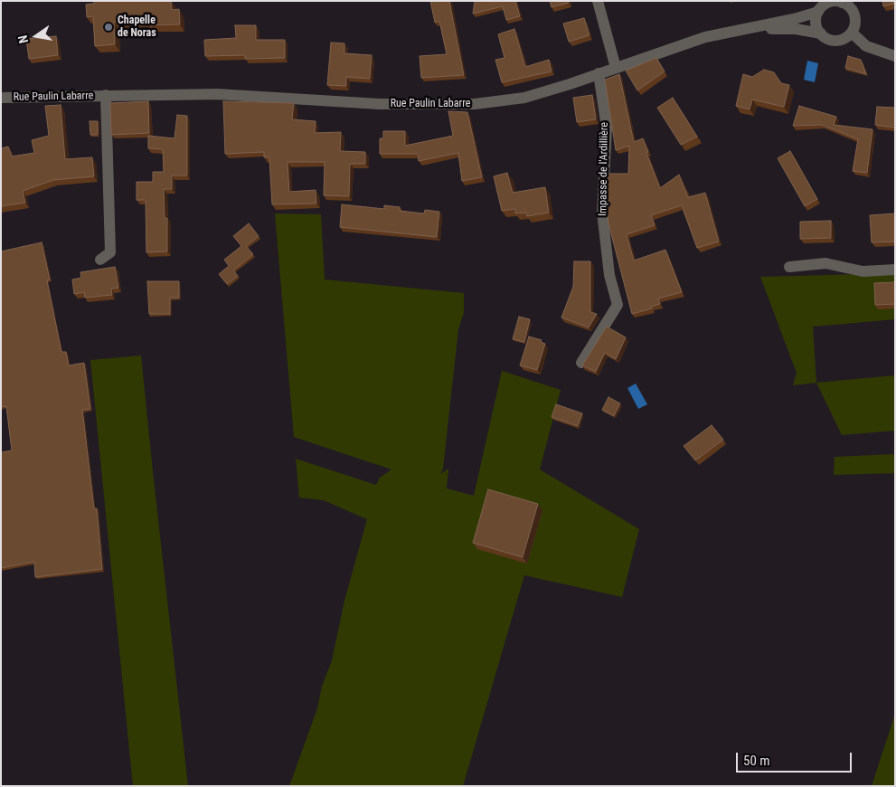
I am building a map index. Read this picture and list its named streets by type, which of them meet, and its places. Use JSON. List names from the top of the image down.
{
  "streets": {
    "street": ["Rue Paulin Labarre", "Impasse de l'Ardillière"]
  },
  "crossings": [
    ["Rue Paulin Labarre", "Impasse de l'Ardillière"]
  ],
  "places": ["Chapelle de Noras"],
  "scale_bar": "50 m",
  "north": "left"
}
